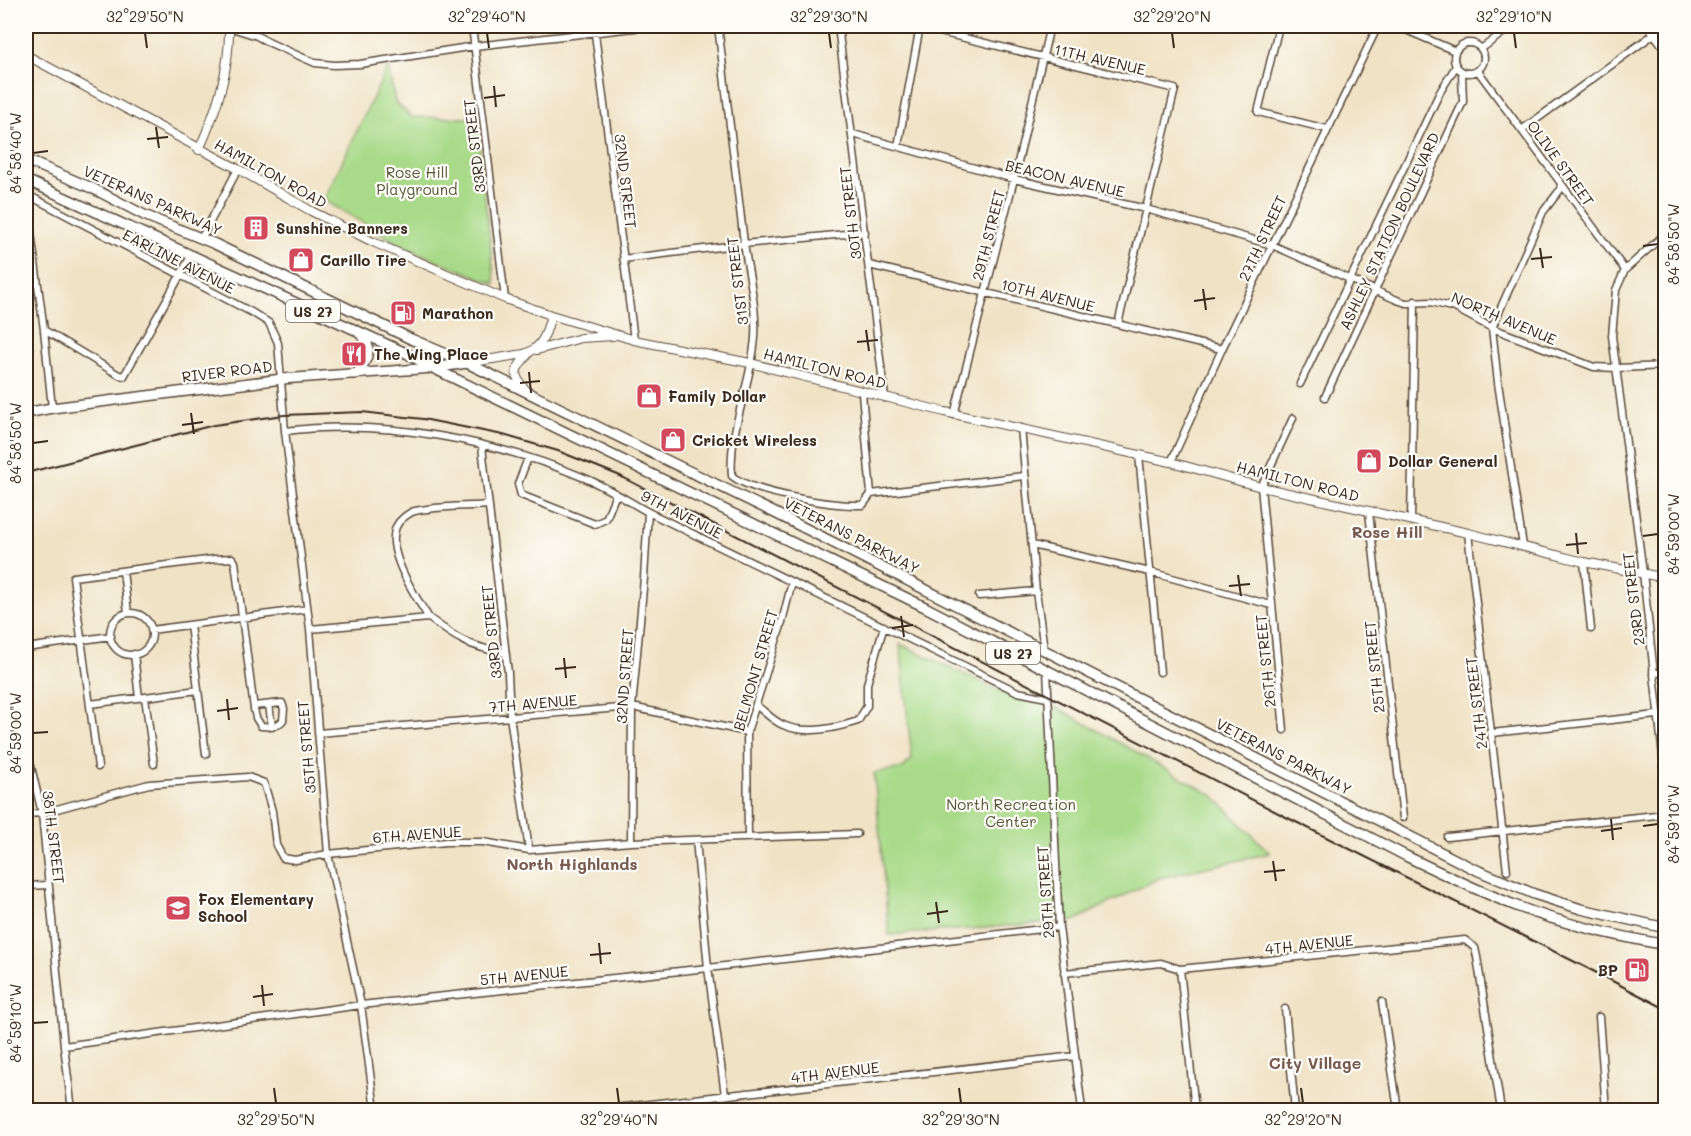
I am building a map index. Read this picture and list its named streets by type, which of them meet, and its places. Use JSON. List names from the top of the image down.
{
  "streets": {
    "main road": ["VETERANS PARKWAY", "US 27", "RIVER ROAD"],
    "street": [
      "11TH AVENUE",
      "33RD STREET",
      "OLIVE STREET",
      "HAMILTON ROAD",
      "BEACON AVENUE",
      "32ND STREET",
      "30TH STREET",
      "ASHLEY STATION BOULEVARD",
      "29TH STREET",
      "27TH STREET",
      "EARLINE AVENUE",
      "31ST STREET",
      "10TH AVENUE",
      "NORTH AVENUE",
      "9TH AVENUE",
      "23RD STREET",
      "26TH STREET",
      "25TH STREET",
      "BELMONT STREET",
      "7TH AVENUE",
      "24TH STREET",
      "35TH STREET",
      "6TH AVENUE",
      "38TH STREET",
      "4TH AVENUE",
      "5TH AVENUE"
    ]
  },
  "crossings": [
    ["11TH AVENUE", "BEACON AVENUE"],
    ["11TH AVENUE", "29TH STREET"],
    ["33RD STREET", "HAMILTON ROAD"],
    ["33RD STREET", "9TH AVENUE"],
    ["33RD STREET", "7TH AVENUE"],
    ["33RD STREET", "6TH AVENUE"],
    ["OLIVE STREET", "ASHLEY STATION BOULEVARD"],
    ["OLIVE STREET", "23RD STREET"],
    ["HAMILTON ROAD", "32ND STREET"],
    ["HAMILTON ROAD", "30TH STREET"],
    ["HAMILTON ROAD", "29TH STREET"],
    ["HAMILTON ROAD", "27TH STREET"],
    ["HAMILTON ROAD", "31ST STREET"],
    ["HAMILTON ROAD", "23RD STREET"],
    ["HAMILTON ROAD", "26TH STREET"],
    ["HAMILTON ROAD", "25TH STREET"],
    ["HAMILTON ROAD", "24TH STREET"],
    ["BEACON AVENUE", "30TH STREET"],
    ["BEACON AVENUE", "29TH STREET"],
    ["BEACON AVENUE", "27TH STREET"],
    ["BEACON AVENUE", "NORTH AVENUE"],
    ["32ND STREET", "9TH AVENUE"],
    ["32ND STREET", "7TH AVENUE"],
    ["32ND STREET", "6TH AVENUE"],
    ["VETERANS PARKWAY", "29TH STREET"],
    ["VETERANS PARKWAY", "RIVER ROAD"],
    ["30TH STREET", "10TH AVENUE"],
    ["ASHLEY STATION BOULEVARD", "NORTH AVENUE"],
    ["29TH STREET", "10TH AVENUE"],
    ["29TH STREET", "9TH AVENUE"],
    ["29TH STREET", "4TH AVENUE"],
    ["29TH STREET", "5TH AVENUE"],
    ["27TH STREET", "10TH AVENUE"],
    ["27TH STREET", "NORTH AVENUE"],
    ["EARLINE AVENUE", "RIVER ROAD"],
    ["EARLINE AVENUE", "35TH STREET"],
    ["NORTH AVENUE", "23RD STREET"],
    ["RIVER ROAD", "35TH STREET"],
    ["9TH AVENUE", "BELMONT STREET"],
    ["9TH AVENUE", "35TH STREET"],
    ["BELMONT STREET", "7TH AVENUE"],
    ["BELMONT STREET", "6TH AVENUE"],
    ["7TH AVENUE", "35TH STREET"],
    ["35TH STREET", "6TH AVENUE"],
    ["35TH STREET", "5TH AVENUE"],
    ["6TH AVENUE", "38TH STREET"],
    ["38TH STREET", "5TH AVENUE"]
  ],
  "districts": ["Rose Hill", "North Highlands", "City Village"],
  "parks": ["Rose Hill Playground", "North Recreation Center"],
  "places": {
    "building": ["Sunshine Banners"],
    "shop": [
      "Carillo Tire",
      "Family Dollar",
      "Cricket Wireless",
      "Dollar General"
    ],
    "fuel station": ["Marathon", "BP"],
    "restaurant": ["The Wing Place"],
    "school or university": ["Fox Elementary School"]
  },
  "coordinates": [
    "32°29'50\"N",
    "32°29'40\"N",
    "32°29'30\"N",
    "32°29'20\"N",
    "32°29'10\"N",
    "84°58'40\"W",
    "84°58'50\"W",
    "84°59'00\"W",
    "84°59'10\"W"
  ]
}
